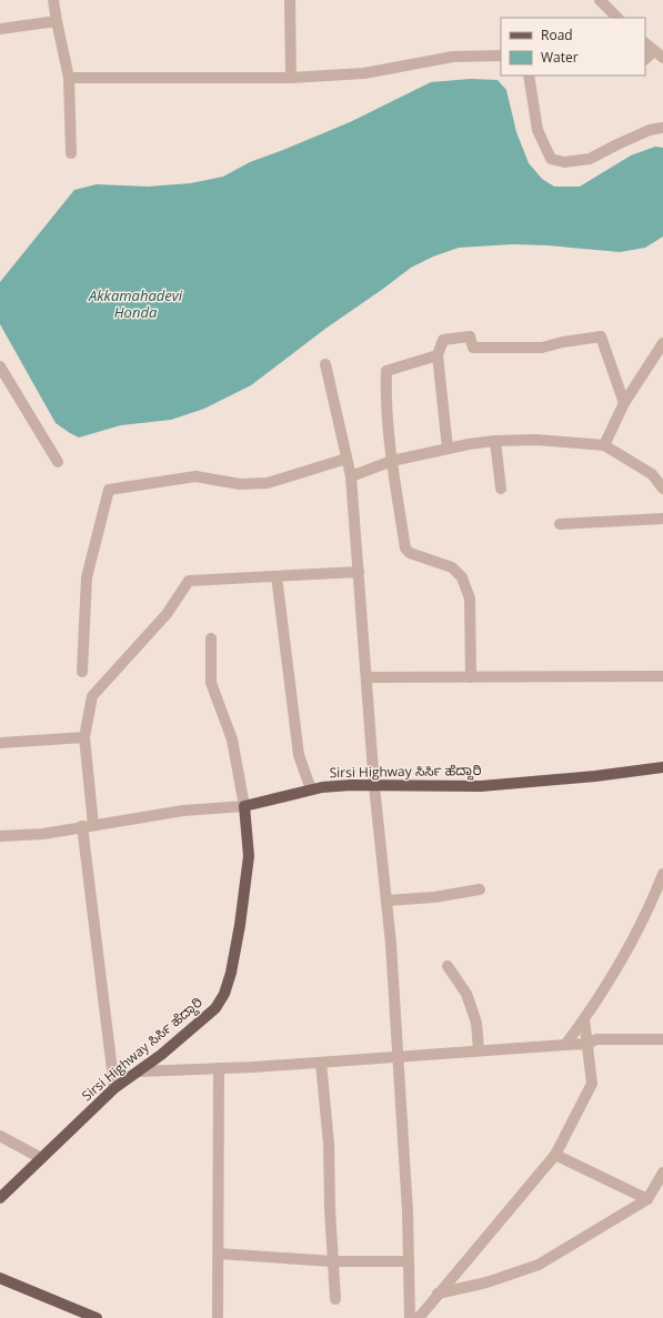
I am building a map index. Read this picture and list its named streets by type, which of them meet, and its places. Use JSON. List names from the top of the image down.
{
  "streets": {
    "main road": ["Sirsi Highway ಸಿರ್ಸಿ ಹೆದ್ದಾರಿ"]
  },
  "water": ["Akkamahadevi Honda"],
  "legend": ["Road", "Water"]
}
